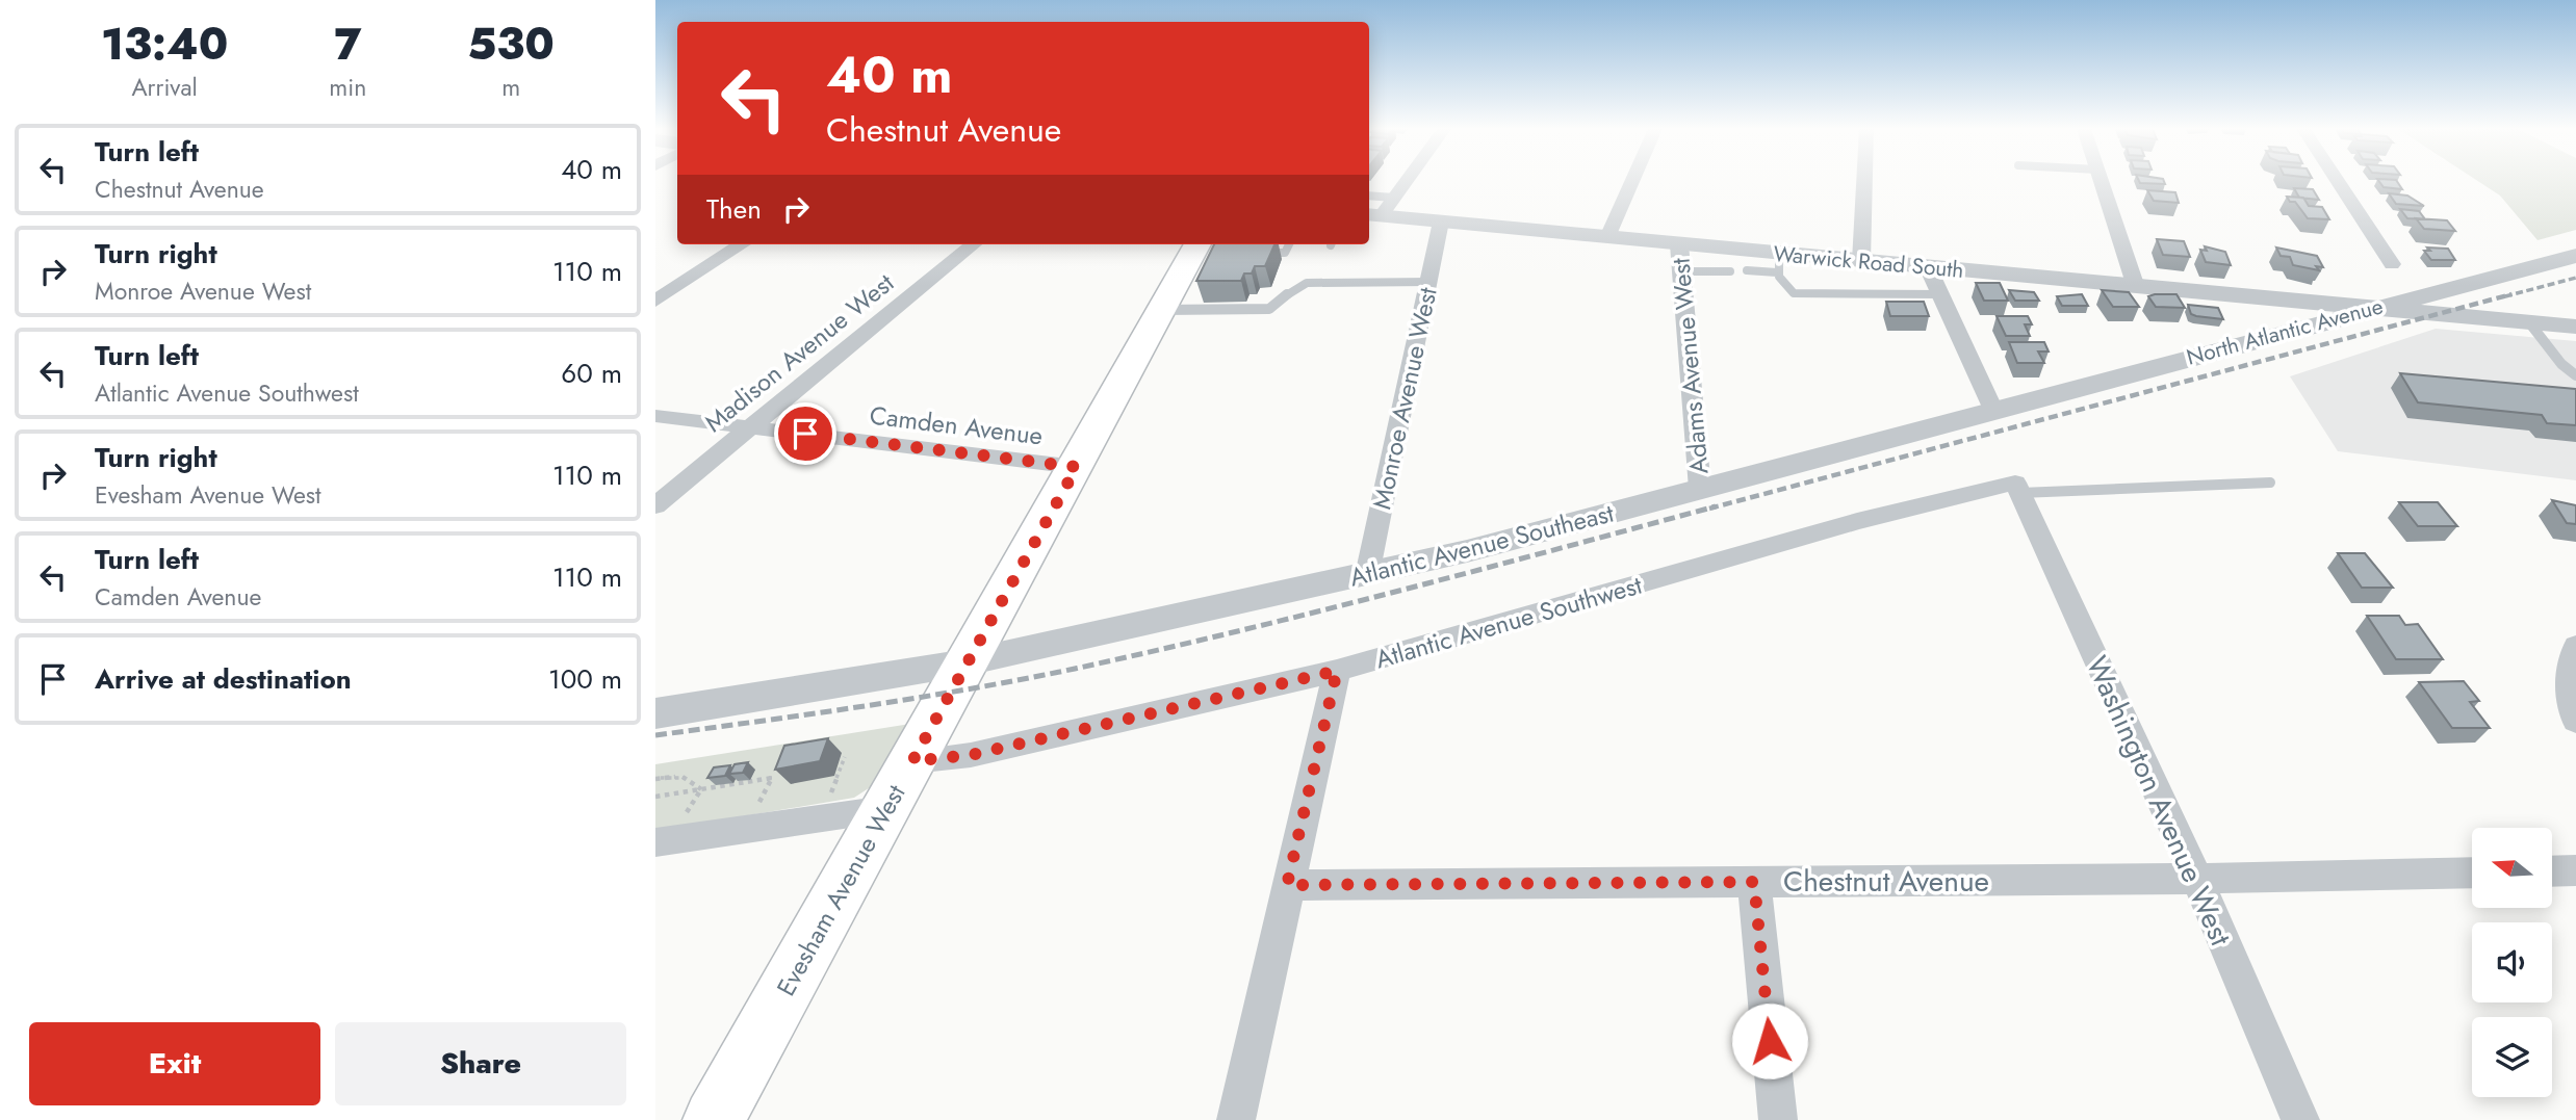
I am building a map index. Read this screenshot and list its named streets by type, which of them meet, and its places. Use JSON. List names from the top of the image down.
{
  "streets": {
    "main road": ["Evesham Avenue West"],
    "street": [
      "Warwick Road South",
      "North Atlantic Avenue",
      "Madison Avenue West",
      "Adams Avenue West",
      "Monroe Avenue West",
      "Camden Avenue",
      "Atlantic Avenue Southeast",
      "Atlantic Avenue Southwest",
      "Washington Avenue West",
      "Chestnut Avenue"
    ]
  },
  "crossings": [
    ["Warwick Road South", "North Atlantic Avenue"],
    ["Warwick Road South", "Adams Avenue West"],
    ["Warwick Road South", "Monroe Avenue West"],
    ["North Atlantic Avenue", "Atlantic Avenue Southeast"],
    ["Madison Avenue West", "Camden Avenue"],
    ["Adams Avenue West", "Atlantic Avenue Southeast"],
    ["Monroe Avenue West", "Atlantic Avenue Southeast"],
    ["Camden Avenue", "Evesham Avenue West"],
    ["Atlantic Avenue Southeast", "Evesham Avenue West"],
    ["Atlantic Avenue Southwest", "Washington Avenue West"],
    ["Atlantic Avenue Southwest", "Evesham Avenue West"],
    ["Washington Avenue West", "Chestnut Avenue"]
  ],
  "north": "left",
  "page": {
    "eta": [
      "13:40",
      "Arrival",
      "7",
      "min",
      "530",
      "m"
    ],
    "turn": ["40 m", "Chestnut Avenue"],
    "list": [
      {
        "name": "Turn left",
        "note": "Chestnut Avenue",
        "value": "40 m"
      },
      {
        "name": "Turn right",
        "note": "Monroe Avenue West",
        "value": "110 m"
      },
      {
        "name": "Turn left",
        "note": "Atlantic Avenue Southwest",
        "value": "60 m"
      },
      {
        "name": "Turn right",
        "note": "Evesham Avenue West",
        "value": "110 m"
      },
      {
        "name": "Turn left",
        "note": "Camden Avenue",
        "value": "110 m"
      },
      {
        "name": "Arrive at destination",
        "value": "100 m"
      }
    ],
    "then": "Then",
    "buttons": ["Exit", "Share"]
  }
}
